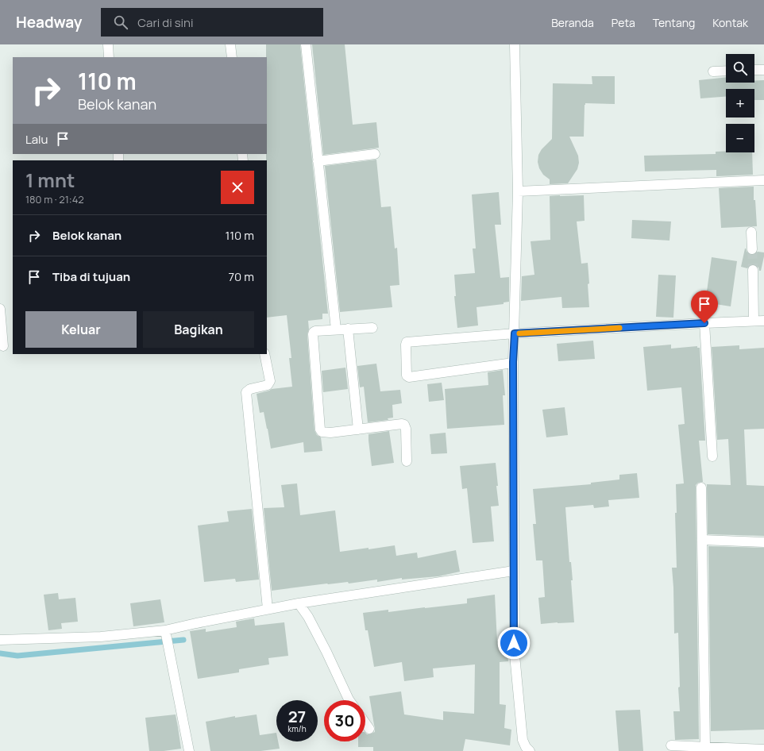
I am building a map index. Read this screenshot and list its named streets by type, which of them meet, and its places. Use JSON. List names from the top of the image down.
{
  "page": {
    "header": "Headway",
    "search": "Cari di sini",
    "nav": [
      "Beranda",
      "Peta",
      "Tentang",
      "Kontak"
    ],
    "map_buttons": ["+", "−"],
    "turn": ["110 m", "Belok kanan"],
    "then": "Lalu",
    "heading": ["1 mnt", "180 m · 21:42"],
    "list": [
      {
        "name": "Belok kanan",
        "value": "110 m"
      },
      {
        "name": "Tiba di tujuan",
        "value": "70 m"
      }
    ],
    "buttons": ["Keluar", "Bagikan"],
    "speed": "27 km/h",
    "limit": "30"
  }
}
